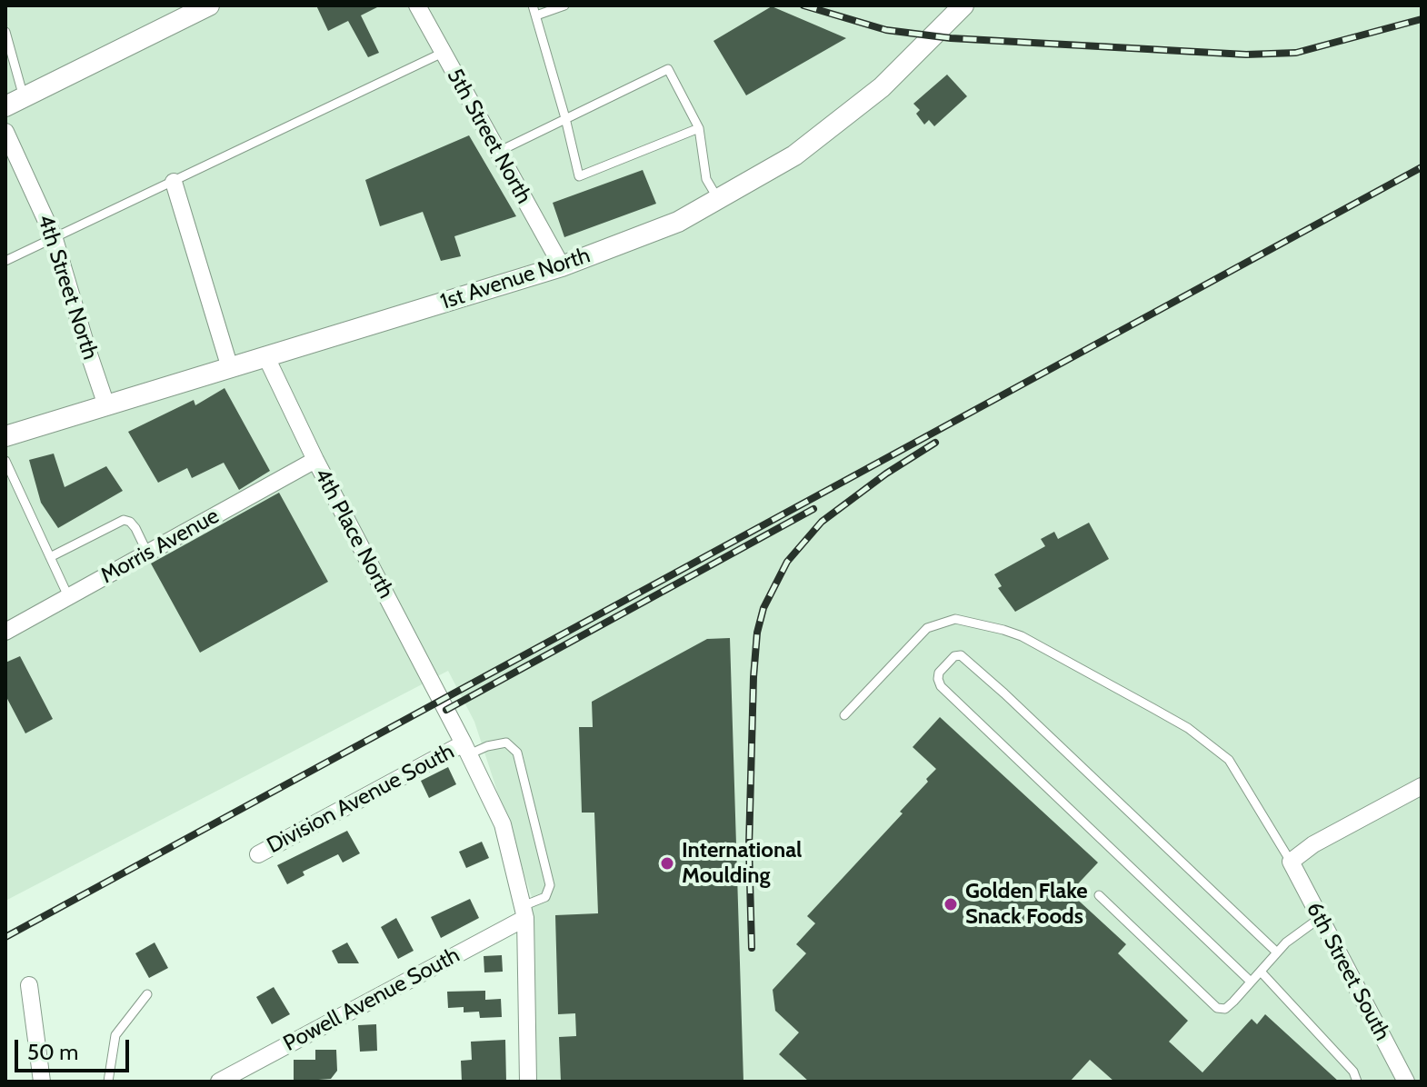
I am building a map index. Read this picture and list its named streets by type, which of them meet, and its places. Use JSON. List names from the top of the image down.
{
  "streets": {
    "street": [
      "5th Street North",
      "1st Avenue North",
      "4th Street North",
      "4th Place North",
      "Morris Avenue",
      "Division Avenue South",
      "6th Street South",
      "Powell Avenue South"
    ]
  },
  "crossings": [
    ["5th Street North", "1st Avenue North"],
    ["1st Avenue North", "4th Street North"],
    ["1st Avenue North", "4th Place North"],
    ["4th Place North", "Morris Avenue"],
    ["4th Place North", "Division Avenue South"],
    ["4th Place North", "Powell Avenue South"]
  ],
  "places": ["International Moulding", "Golden Flake Snack Foods"],
  "scale_bar": "50 m"
}
